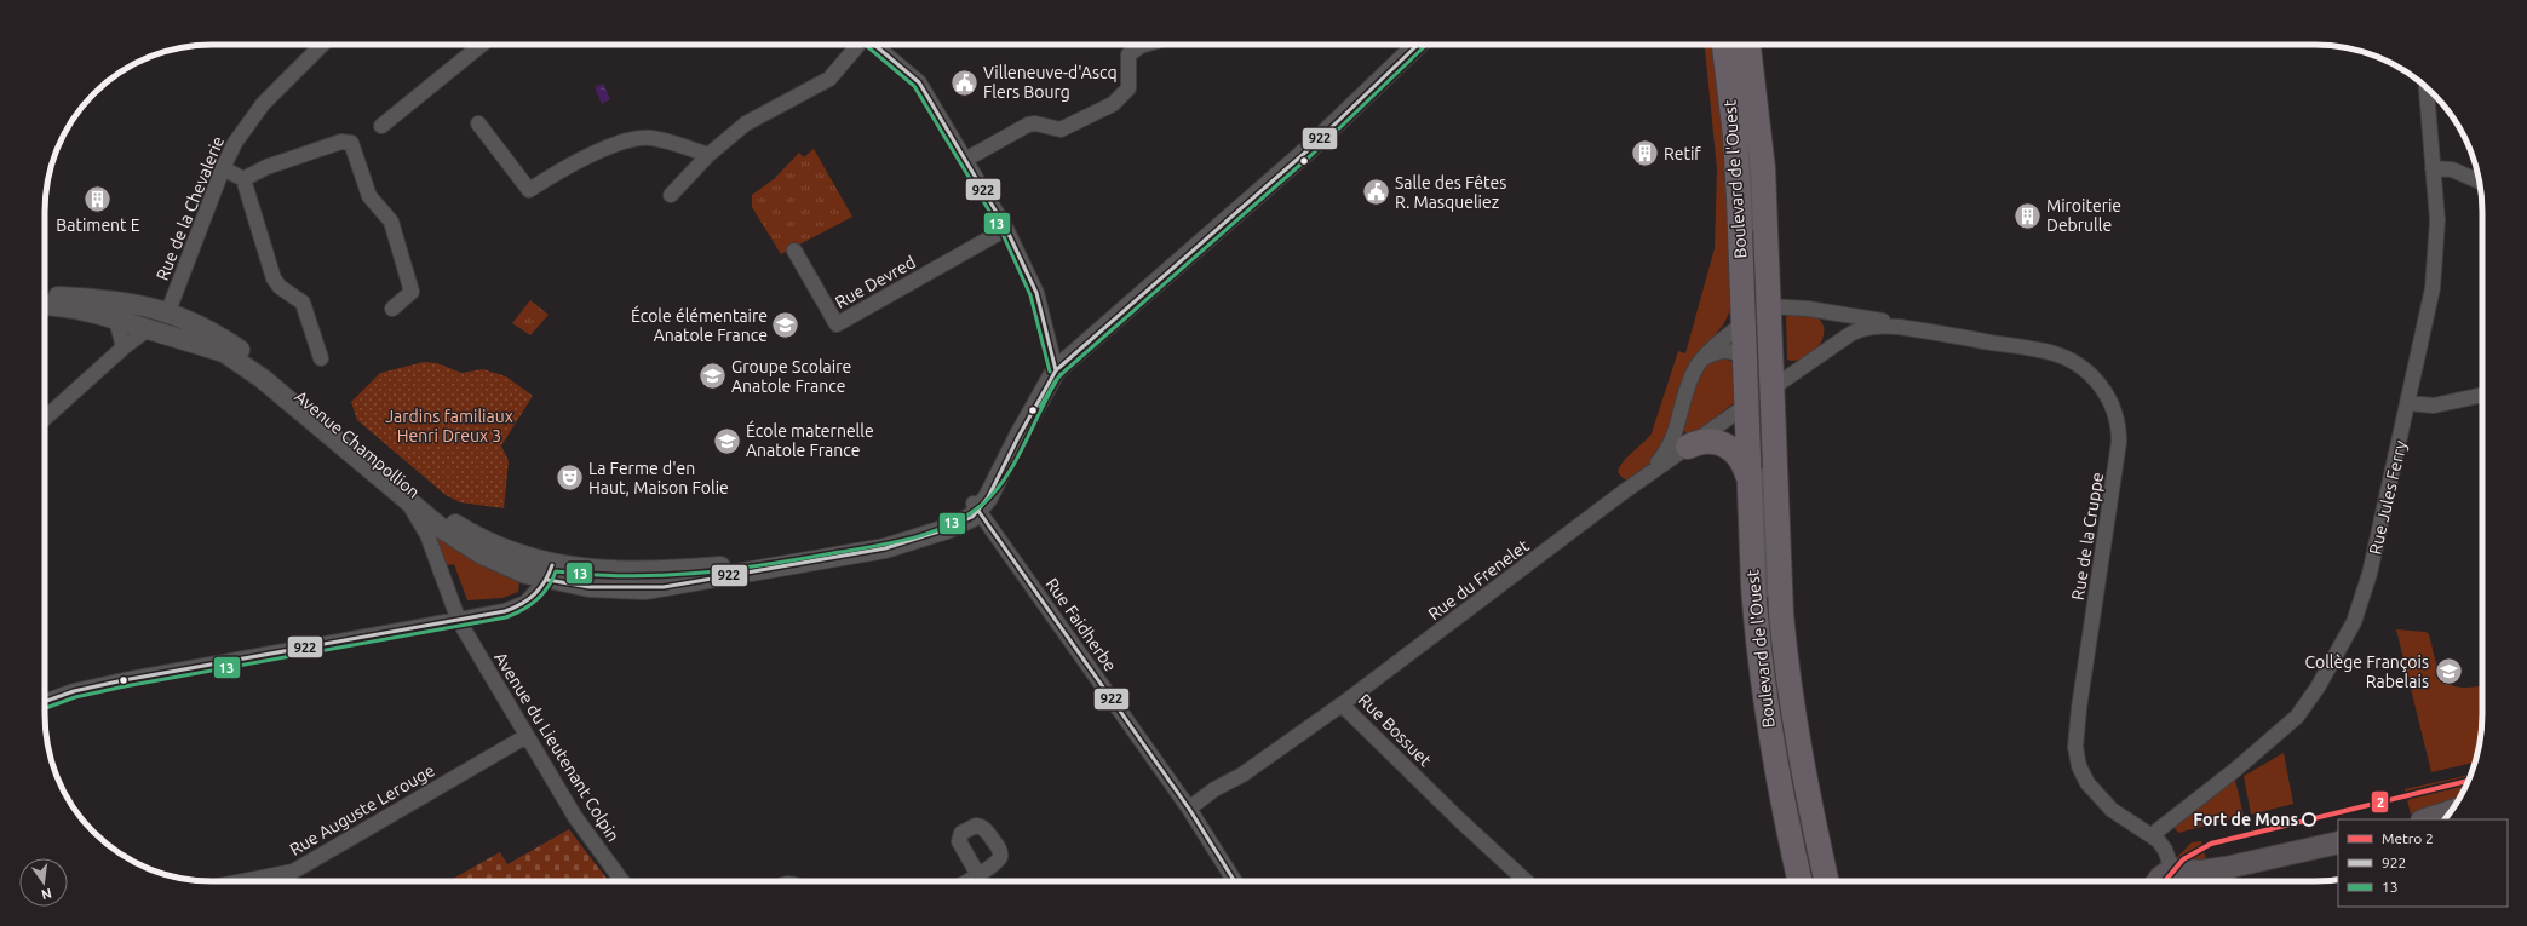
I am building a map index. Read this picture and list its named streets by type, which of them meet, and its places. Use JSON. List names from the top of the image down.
{
  "streets": {
    "main road": ["Boulevard de l'Ouest"],
    "street": [
      "Rue de la Chevalerie",
      "Rue Devred",
      "Avenue Champollion",
      "Rue Jules Ferry",
      "Rue de la Cruppe",
      "Rue du Frenelet",
      "Rue Faidherbe",
      "Rue Bossuet",
      "Avenue du Lieutenant Colpin",
      "Rue Auguste Lerouge"
    ]
  },
  "crossings": [
    ["Boulevard de l'Ouest", "Rue de la Cruppe"],
    ["Boulevard de l'Ouest", "Rue du Frenelet"],
    ["Rue de la Chevalerie", "Avenue Champollion"],
    ["Avenue Champollion", "Avenue du Lieutenant Colpin"],
    ["Rue Jules Ferry", "Rue de la Cruppe"],
    ["Rue de la Cruppe", "Rue du Frenelet"],
    ["Rue du Frenelet", "Rue Bossuet"],
    ["Rue Faidherbe", "Rue Bossuet"],
    ["Avenue du Lieutenant Colpin", "Rue Auguste Lerouge"]
  ],
  "parks": ["Jardins familiaux Henri Dreux 3"],
  "places": {
    "public building": ["Villeneuve-d'Ascq Flers Bourg", "Salle des Fêtes R. Masqueliez"],
    "building": ["Retif", "Batiment E", "Miroiterie Debrulle"],
    "school or university": [
      "École élémentaire Anatole France",
      "Groupe Scolaire Anatole France",
      "École maternelle Anatole France",
      "Collège François Rabelais"
    ],
    "theatre": ["La Ferme d'en Haut, Maison Folie"],
    "other": ["Fort de Mons"]
  },
  "lines": ["transit line 922", "transit line 13", "metro line 2"],
  "legend": ["Metro 2", "922", "13"],
  "north": "bottom"
}
